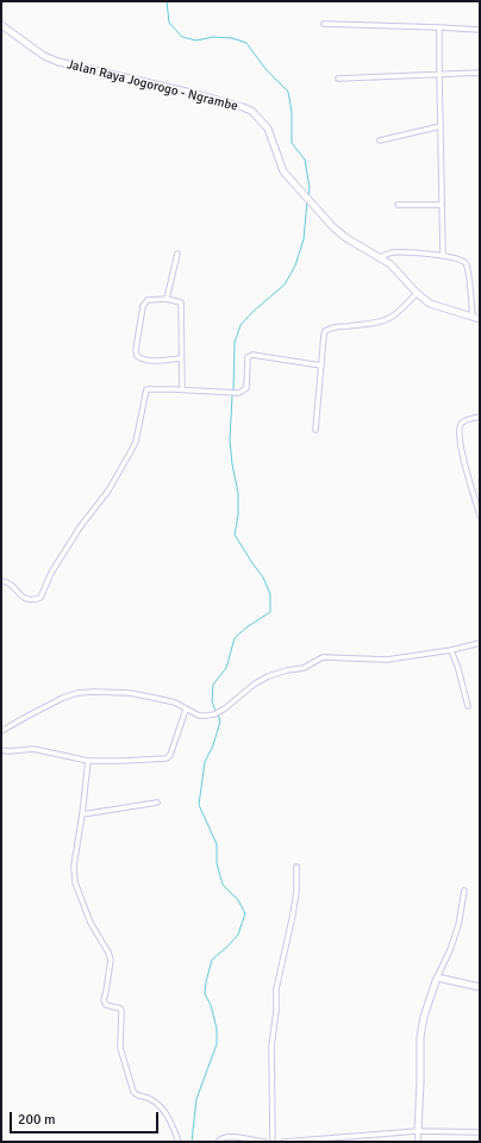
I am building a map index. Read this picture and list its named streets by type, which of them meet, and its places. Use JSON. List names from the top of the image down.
{
  "streets": {
    "main road": ["Jalan Raya Jogorogo - Ngrambe"]
  },
  "scale_bar": "200 m"
}
